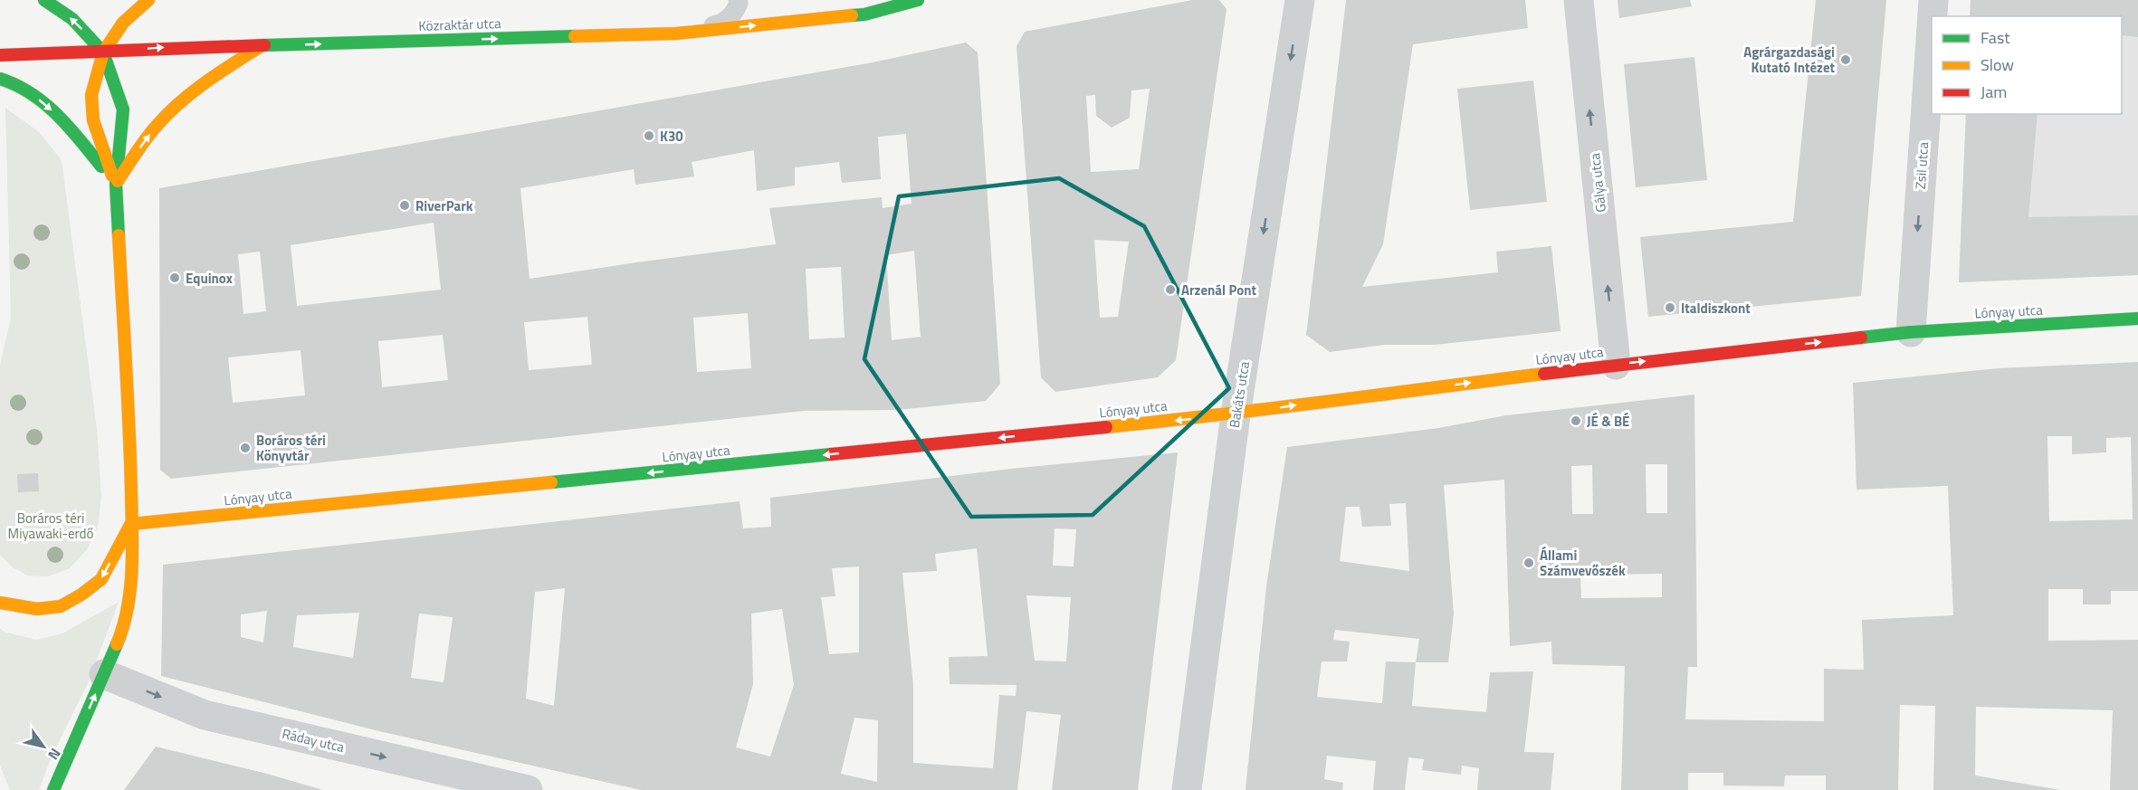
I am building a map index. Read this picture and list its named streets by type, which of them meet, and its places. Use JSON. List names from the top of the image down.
{
  "streets": {
    "main road": ["Közraktár utca", "Lónyay utca"],
    "street": [
      "Zsil utca",
      "Gálya utca",
      "Bakáts utca",
      "Ráday utca"
    ]
  },
  "crossings": [
    ["Zsil utca", "Lónyay utca"],
    ["Gálya utca", "Lónyay utca"],
    ["Lónyay utca", "Bakáts utca"]
  ],
  "one_way": [
    "Közraktár utca",
    "Zsil utca",
    "Gálya utca",
    "Bakáts utca",
    "Ráday utca"
  ],
  "parks": ["Boráros téri Miyawaki-erdő"],
  "places": [
    "Agrárgazdasági Kutató Intézet",
    "K30",
    "RiverPark",
    "Equinox",
    "Arzenál Pont",
    "Italdiszkont",
    "JÉ & BÉ",
    "Boráros téri Könyvtár",
    "Állami Számvevőszék"
  ],
  "legend": ["Fast", "Slow", "Jam"],
  "north": "bottom right"
}
